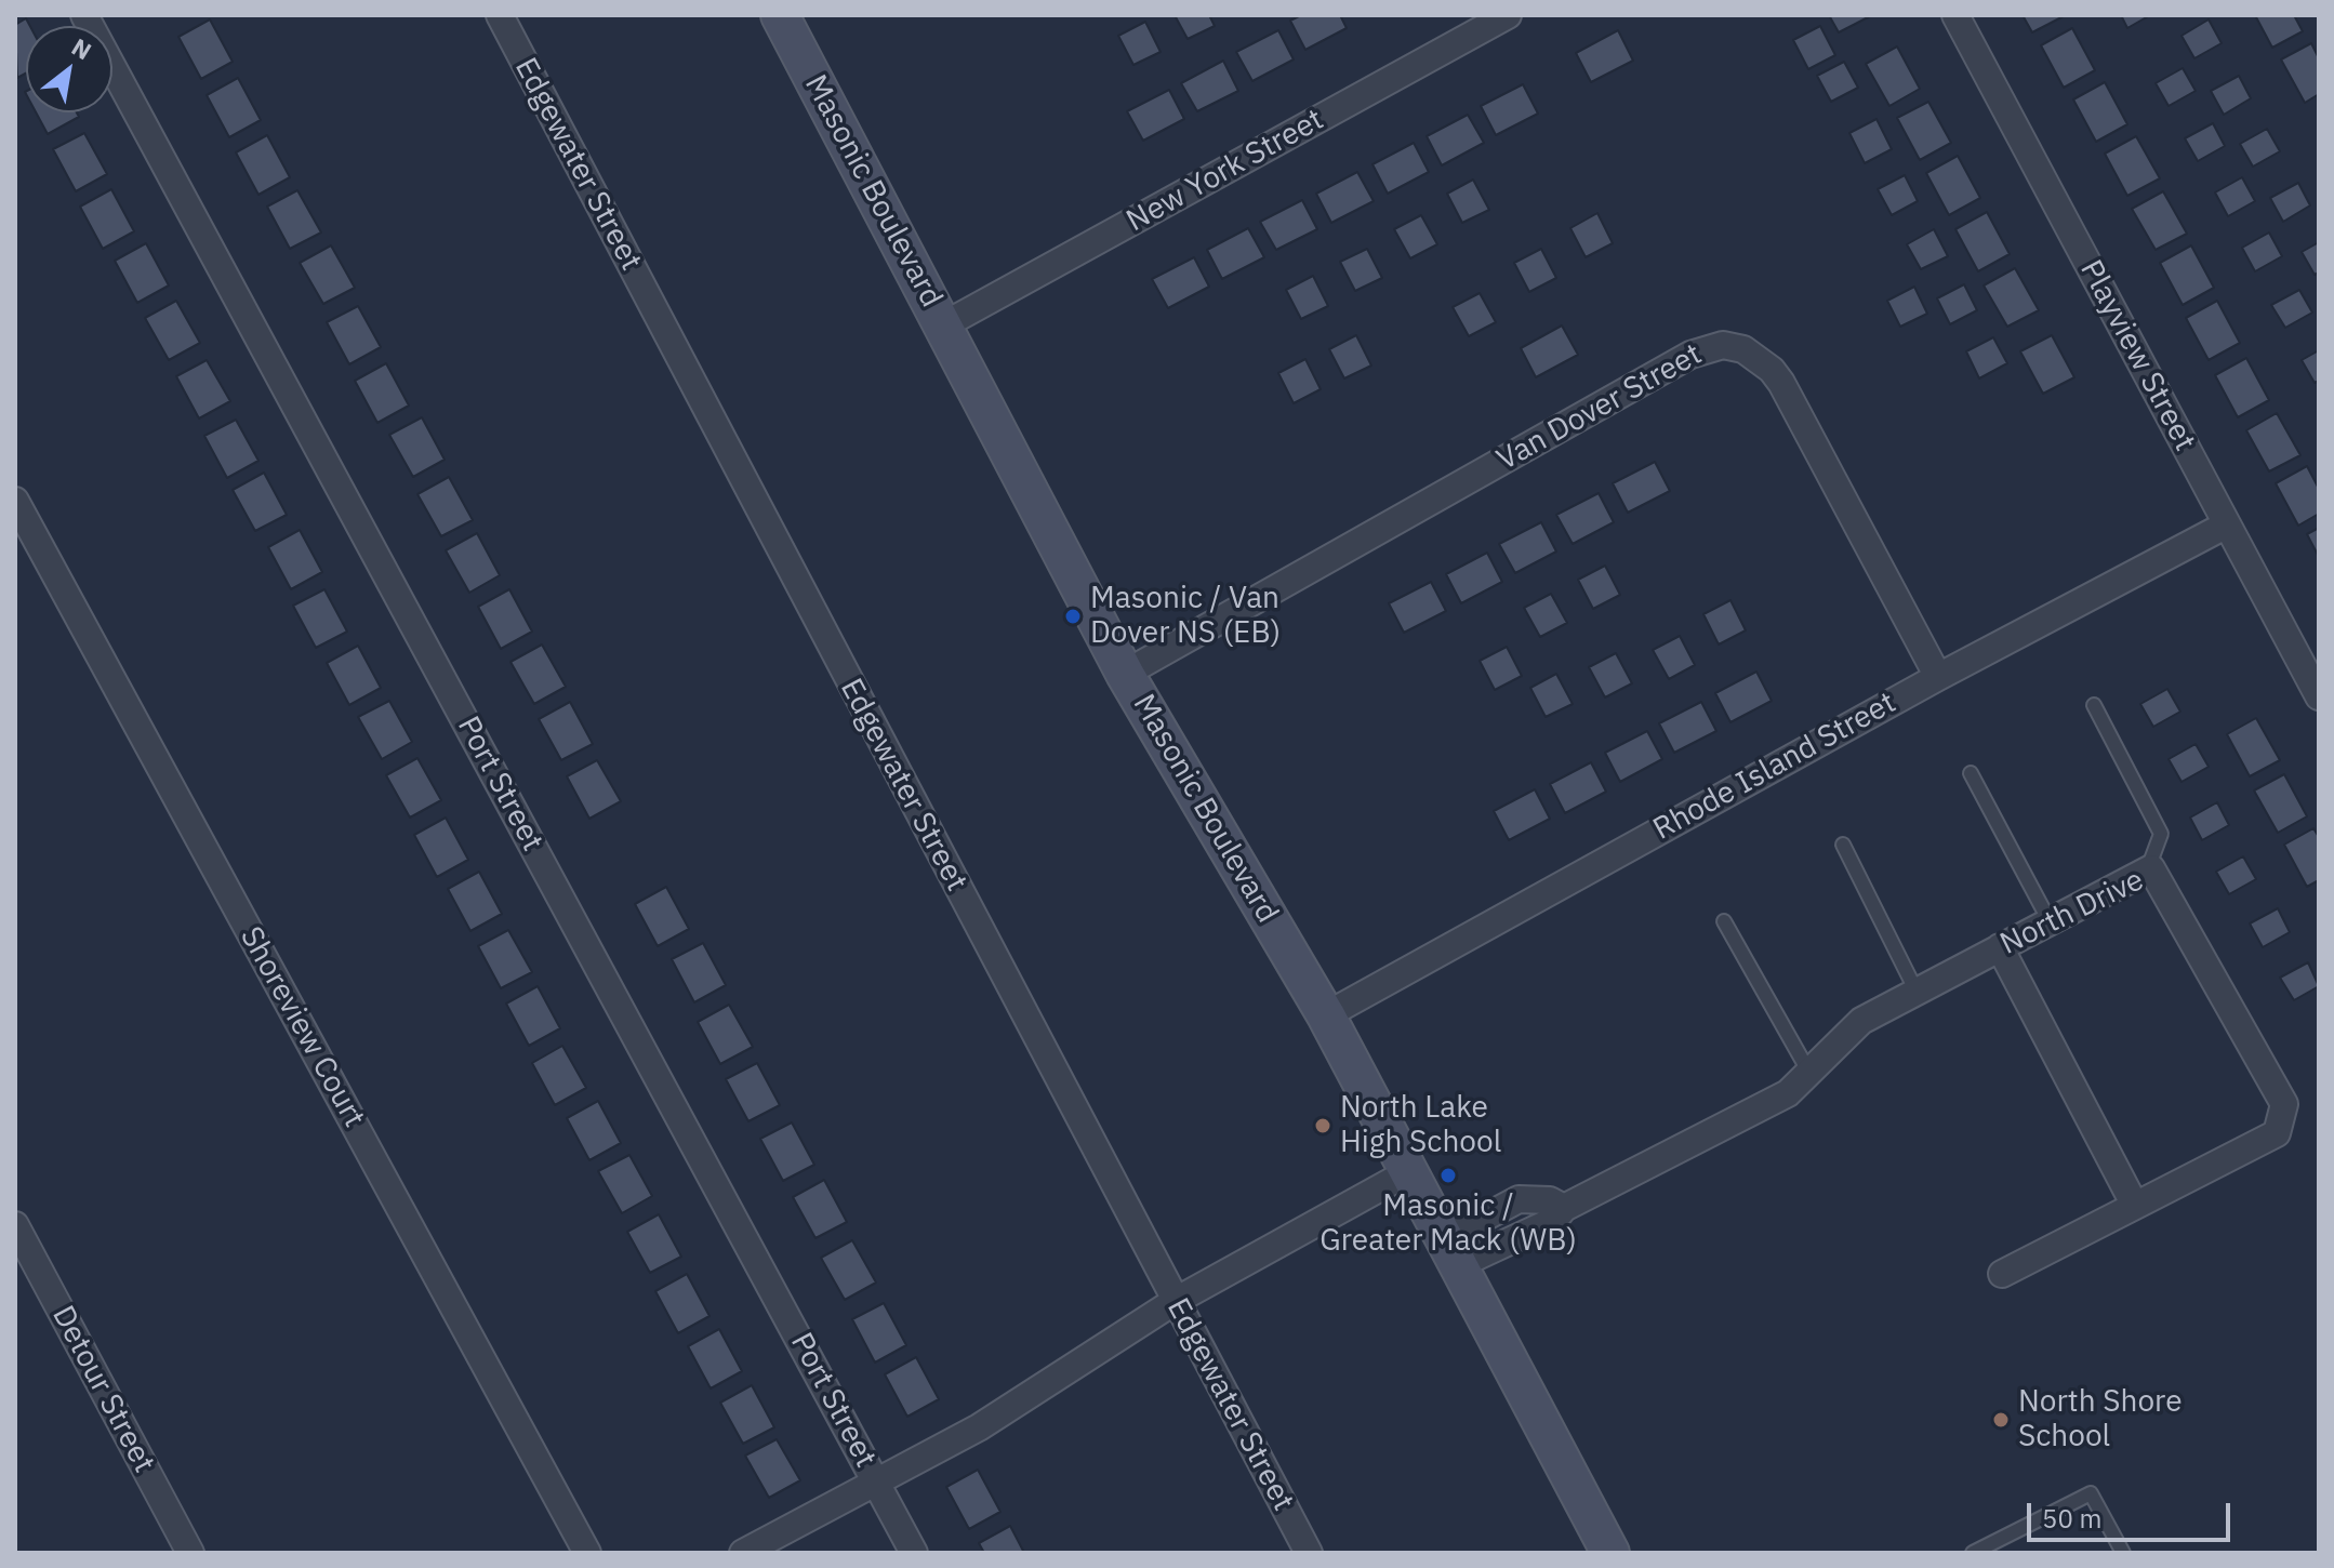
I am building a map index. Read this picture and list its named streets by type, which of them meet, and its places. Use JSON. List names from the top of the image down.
{
  "streets": {
    "street": [
      "Edgewater Street",
      "New York Street",
      "Masonic Boulevard",
      "Playview Street",
      "Van Dover Street",
      "Rhode Island Street",
      "Port Street",
      "North Drive",
      "Shoreview Court",
      "Detour Street"
    ]
  },
  "crossings": [
    ["New York Street", "Masonic Boulevard"],
    ["Masonic Boulevard", "Van Dover Street"],
    ["Masonic Boulevard", "Rhode Island Street"],
    ["Masonic Boulevard", "North Drive"],
    ["Playview Street", "Rhode Island Street"],
    ["Van Dover Street", "Rhode Island Street"]
  ],
  "places": [
    "Masonic / Van Dover NS (EB)",
    "North Lake High School",
    "Masonic / Greater Mack (WB)",
    "North Shore School"
  ],
  "scale_bar": "50 m",
  "north": "top right"
}
